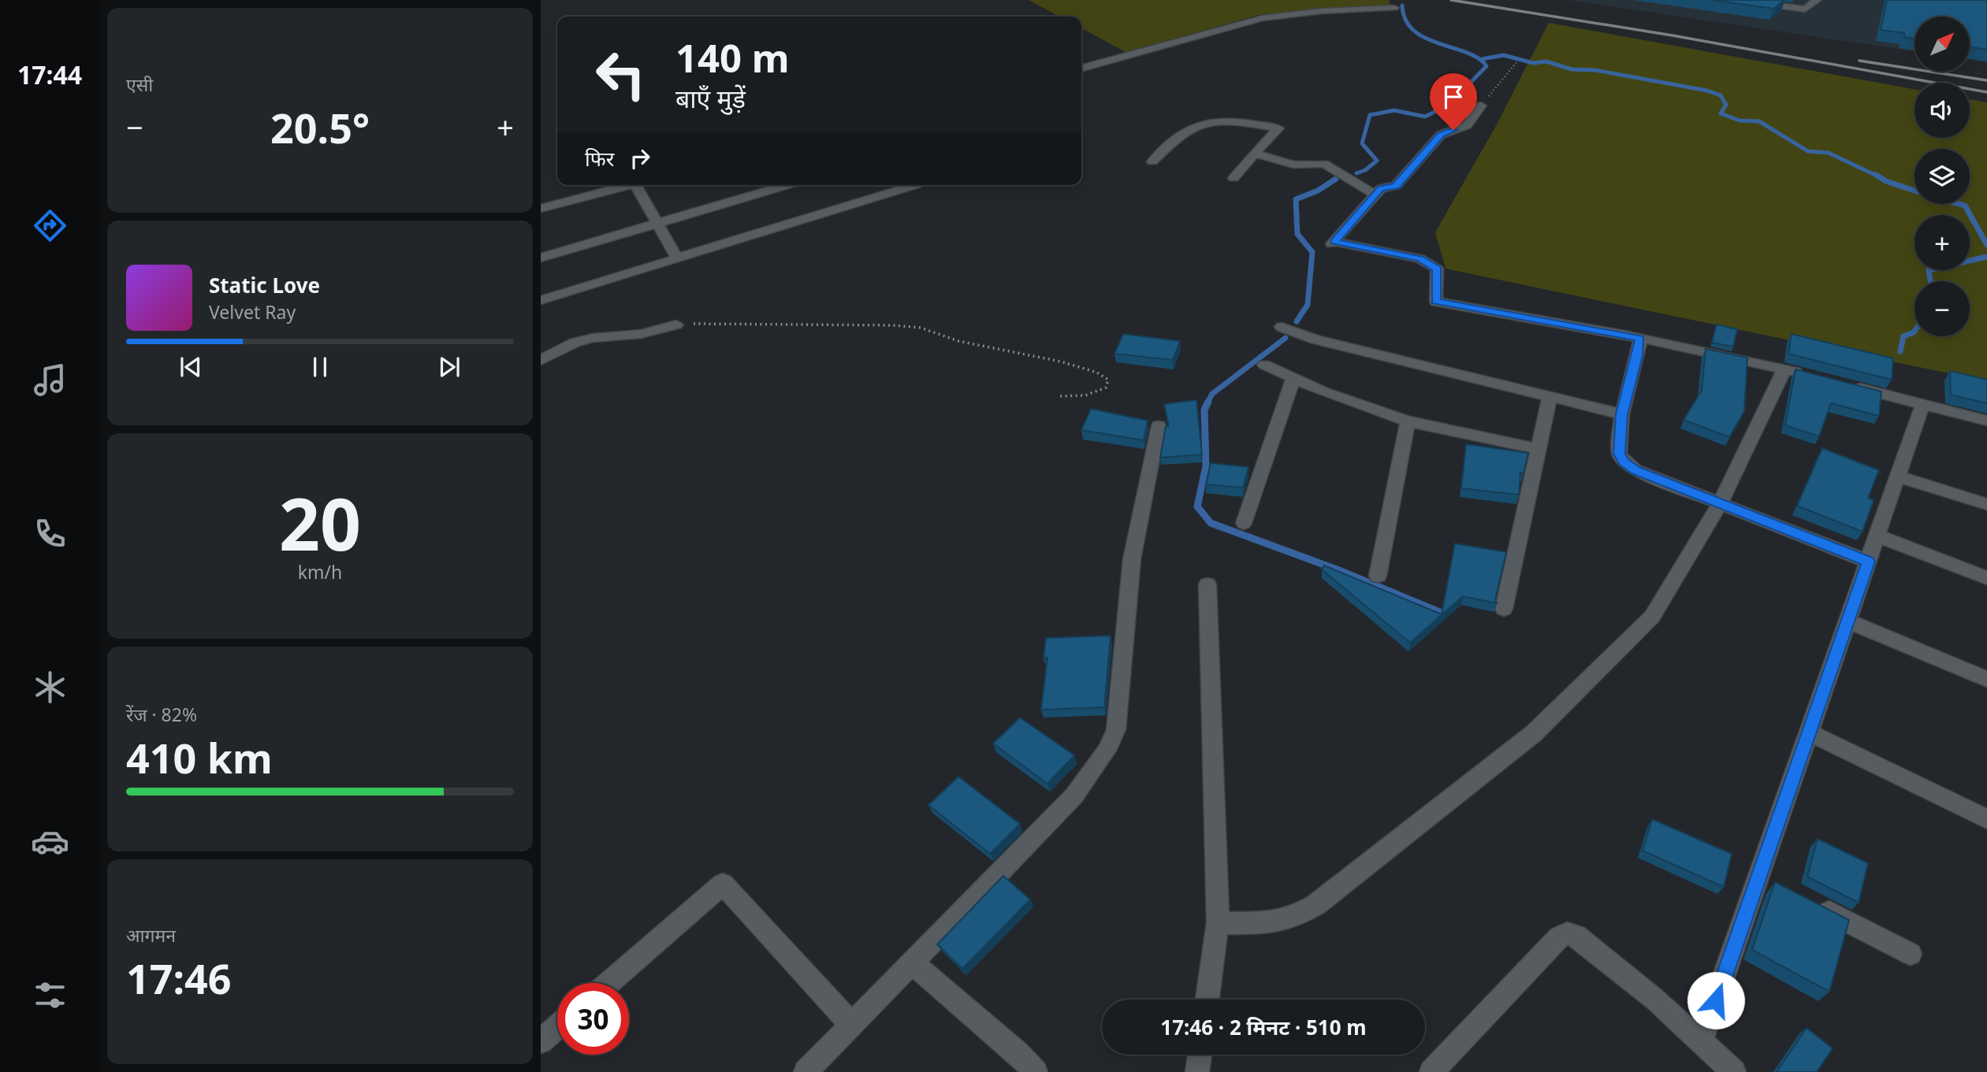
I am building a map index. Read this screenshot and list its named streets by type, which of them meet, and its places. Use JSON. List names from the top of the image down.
{
  "north": "top right",
  "page": {
    "tabs": "17:44",
    "tile": [
      "एसी",
      ["20", "km/h"],
      ["रेंज · 82%", "410 km"],
      ["आगमन", "17:46"]
    ],
    "map_buttons": ["+", "−"],
    "turn": ["140 m", "बाएँ मुड़ें"],
    "heat": ["−", "20.5°", "+"],
    "then": "फिर",
    "song": ["Static Love", "Velvet Ray"],
    "limit": "30",
    "trip": "17:46 · 2 मिनट · 510 m"
  }
}
